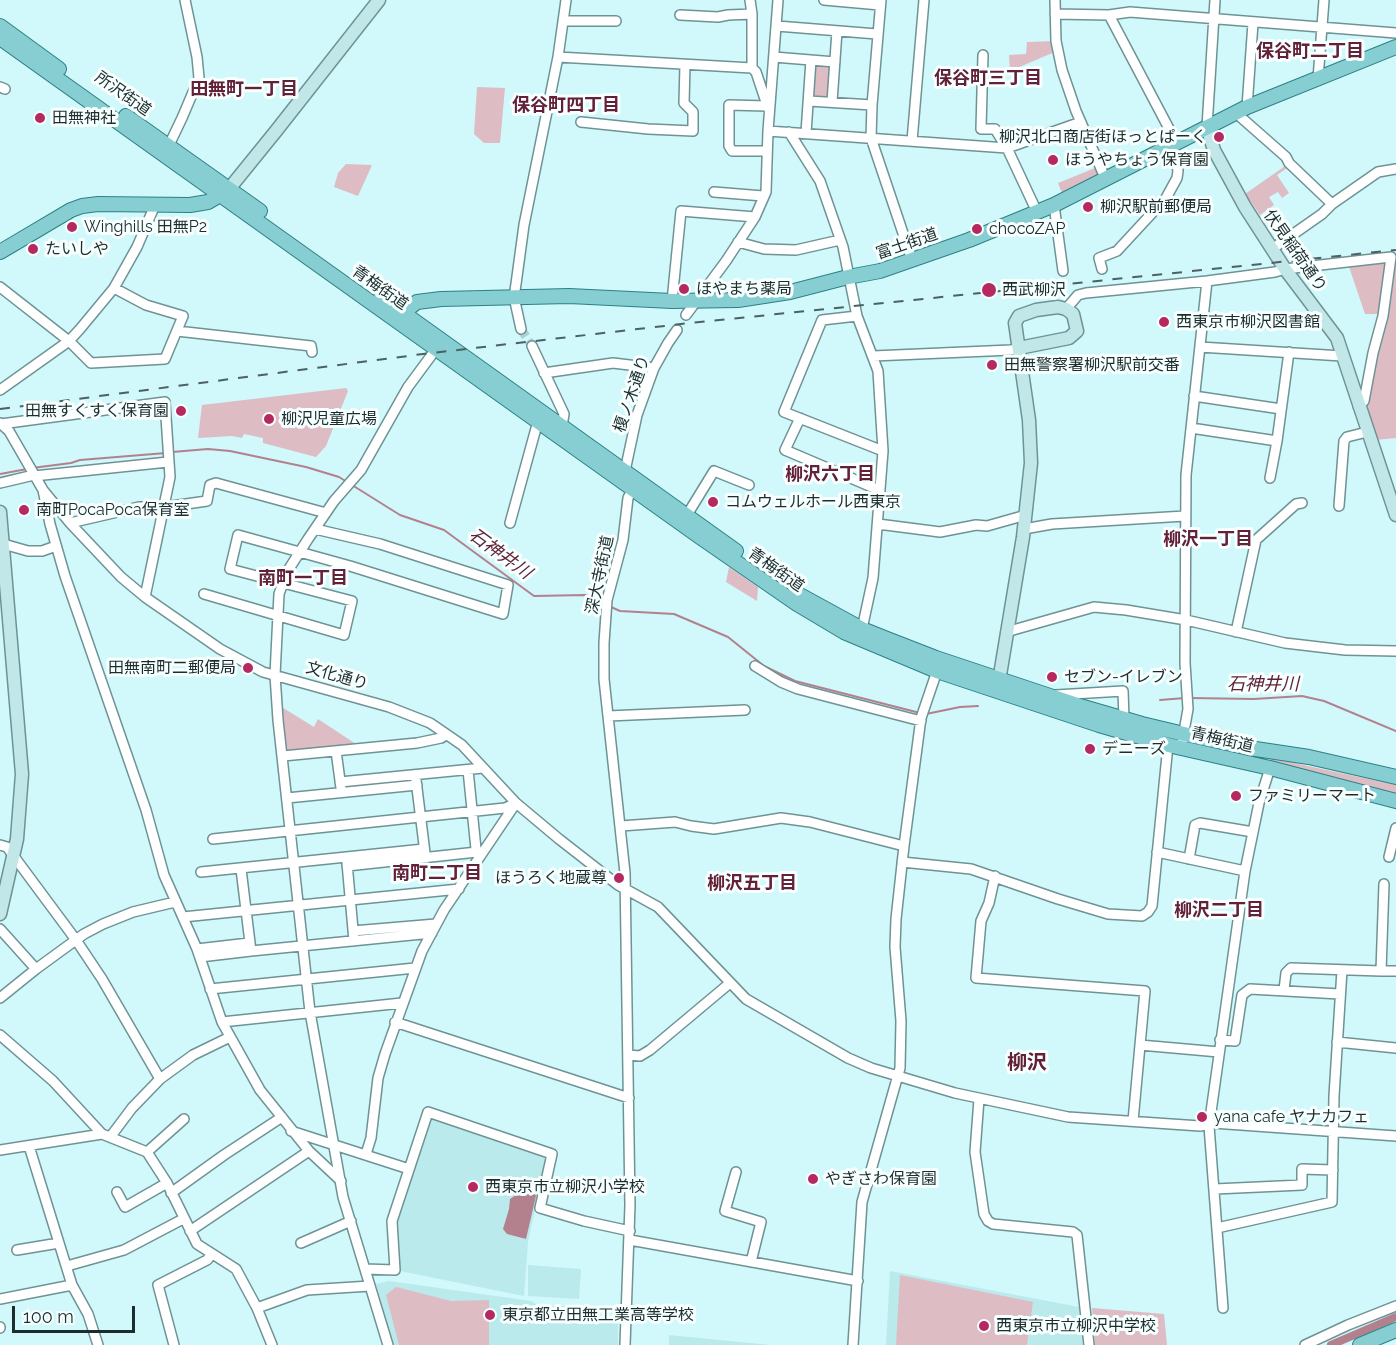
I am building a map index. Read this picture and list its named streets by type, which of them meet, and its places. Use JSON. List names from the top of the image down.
{
  "streets": {
    "main road": ["所沢街道", "富士街道", "青梅街道"],
    "street": [
      "伏見稲荷通り",
      "榎ノ木通り",
      "深大寺街道",
      "文化通り"
    ]
  },
  "crossings": [
    ["所沢街道", "青梅街道"],
    ["富士街道", "伏見稲荷通り"],
    ["富士街道", "青梅街道"],
    ["青梅街道", "榎ノ木通り"],
    ["青梅街道", "深大寺街道"]
  ],
  "districts": [
    "保谷町二丁目",
    "保谷町三丁目",
    "田無町一丁目",
    "保谷町四丁目",
    "柳沢六丁目",
    "柳沢一丁目",
    "南町一丁目",
    "南町二丁目",
    "柳沢五丁目",
    "柳沢二丁目",
    "柳沢"
  ],
  "water": ["石神井川"],
  "places": [
    "田無神社",
    "柳沢北口商店街ほっとぱーく",
    "ほうやちょう保育園",
    "柳沢駅前郵便局",
    "Winghills 田無P2",
    "chocoZAP",
    "たいしや",
    "ほやまち薬局",
    "西武柳沢",
    "西東京市柳沢図書館",
    "田無警察署柳沢駅前交番",
    "田無すくすく保育園",
    "柳沢児童広場",
    "コムウェルホール西東京",
    "南町PocaPoca保育室",
    "田無南町二郵便局",
    "セブン-イレブン",
    "デニーズ",
    "ファミリーマート",
    "ほうろく地蔵尊",
    "yana cafe ヤナカフェ",
    "やぎさわ保育園",
    "西東京市立柳沢小学校",
    "東京都立田無工業高等学校",
    "西東京市立柳沢中学校"
  ],
  "scale_bar": "100 m"
}
